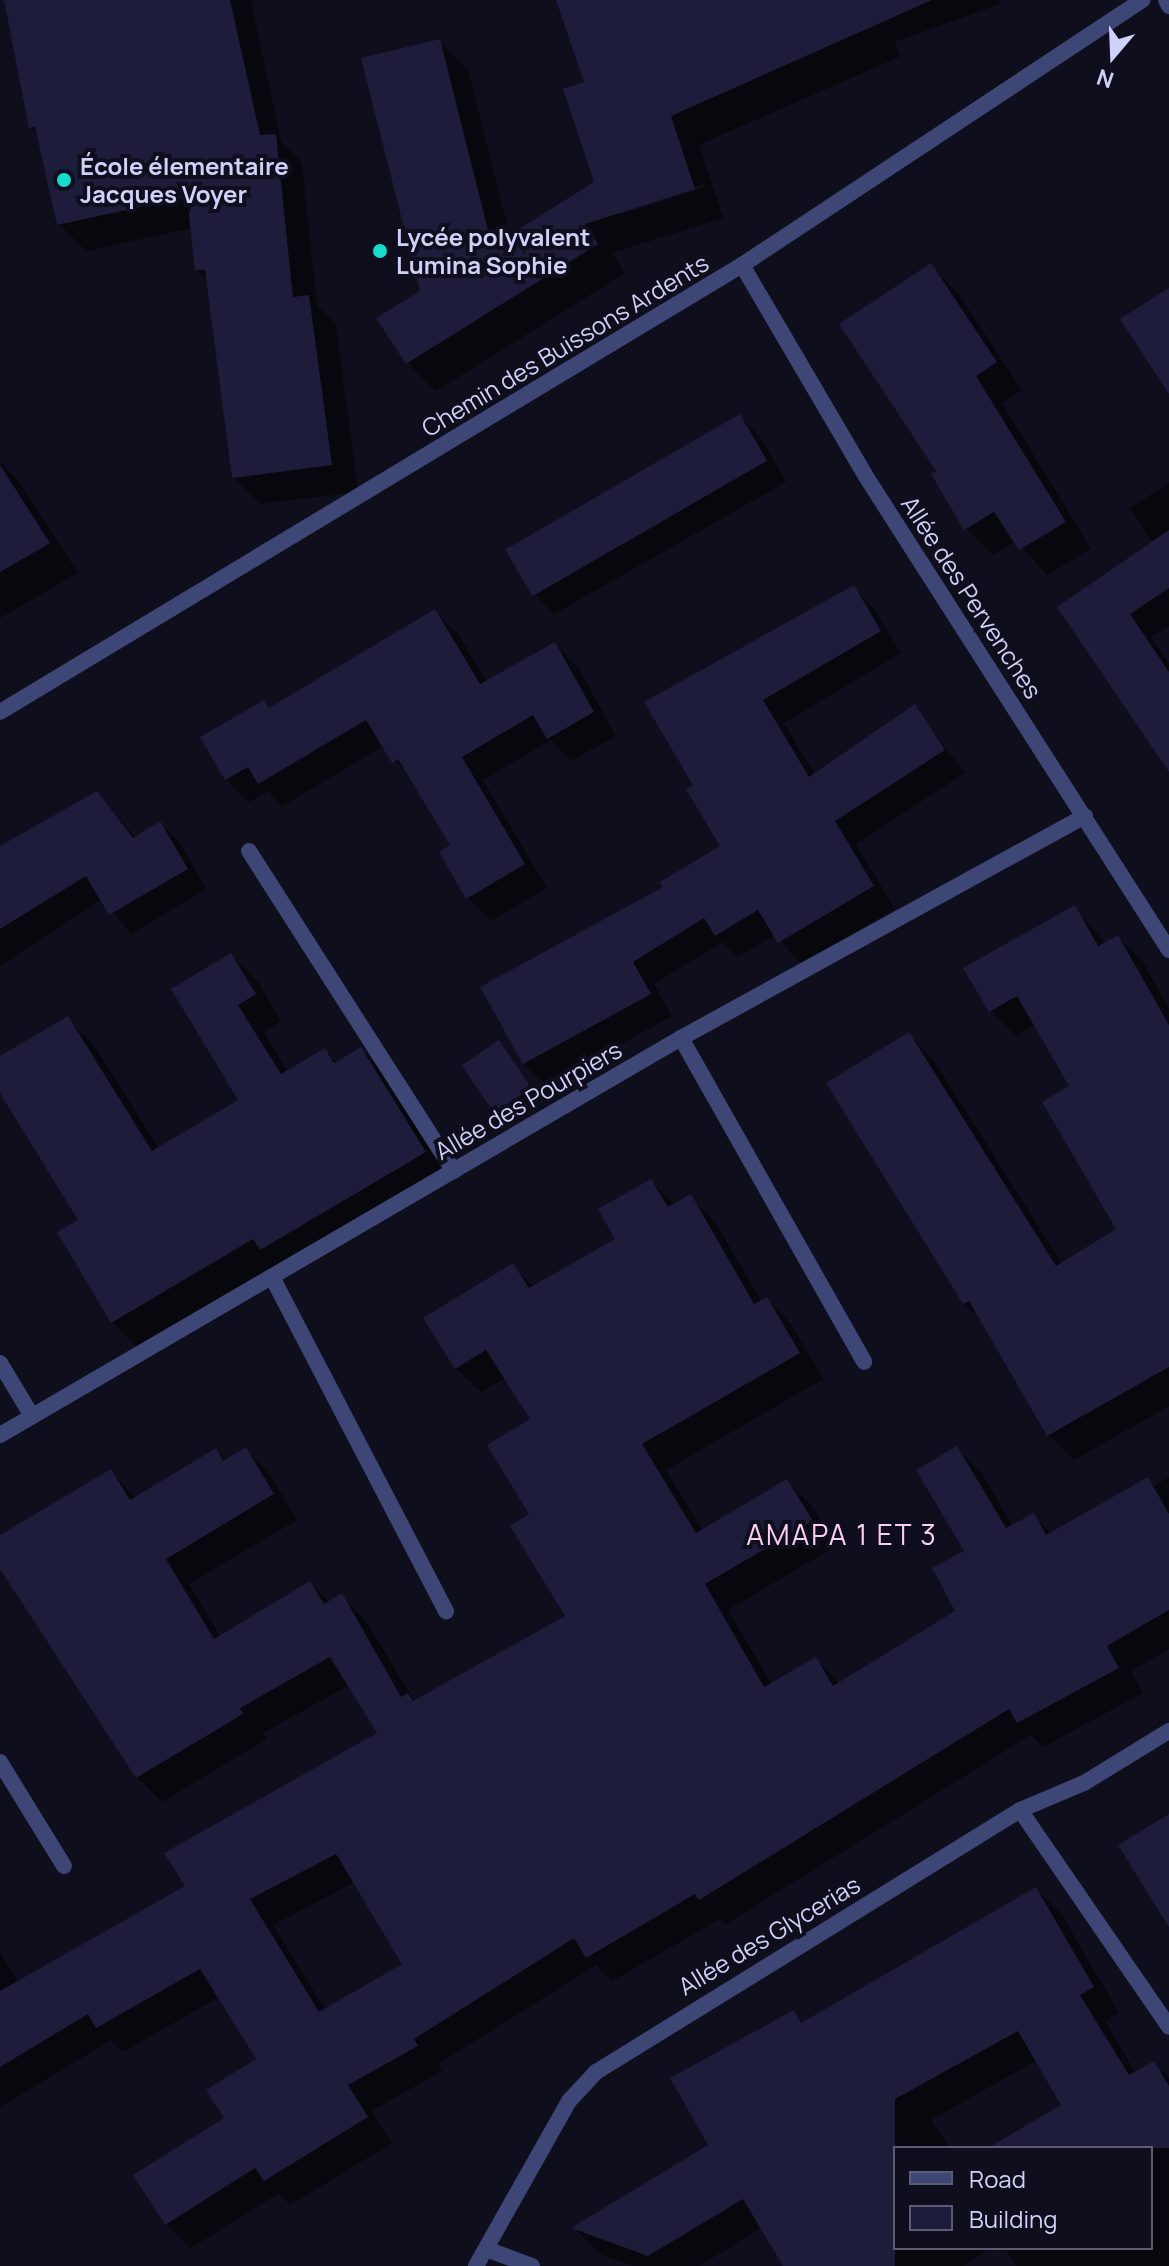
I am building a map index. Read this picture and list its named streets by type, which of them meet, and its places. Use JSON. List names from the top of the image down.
{
  "streets": {
    "street": [
      "Chemin des Buissons Ardents",
      "Allée des Pervenches",
      "Allée des Pourpiers",
      "Allée des Glycerias"
    ]
  },
  "crossings": [
    ["Chemin des Buissons Ardents", "Allée des Pervenches"],
    ["Allée des Pervenches", "Allée des Pourpiers"]
  ],
  "districts": ["AMAPA 1 ET 3"],
  "places": ["École élementaire Jacques Voyer", "Lycée polyvalent Lumina Sophie"],
  "legend": ["Road", "Building"],
  "north": "bottom"
}
